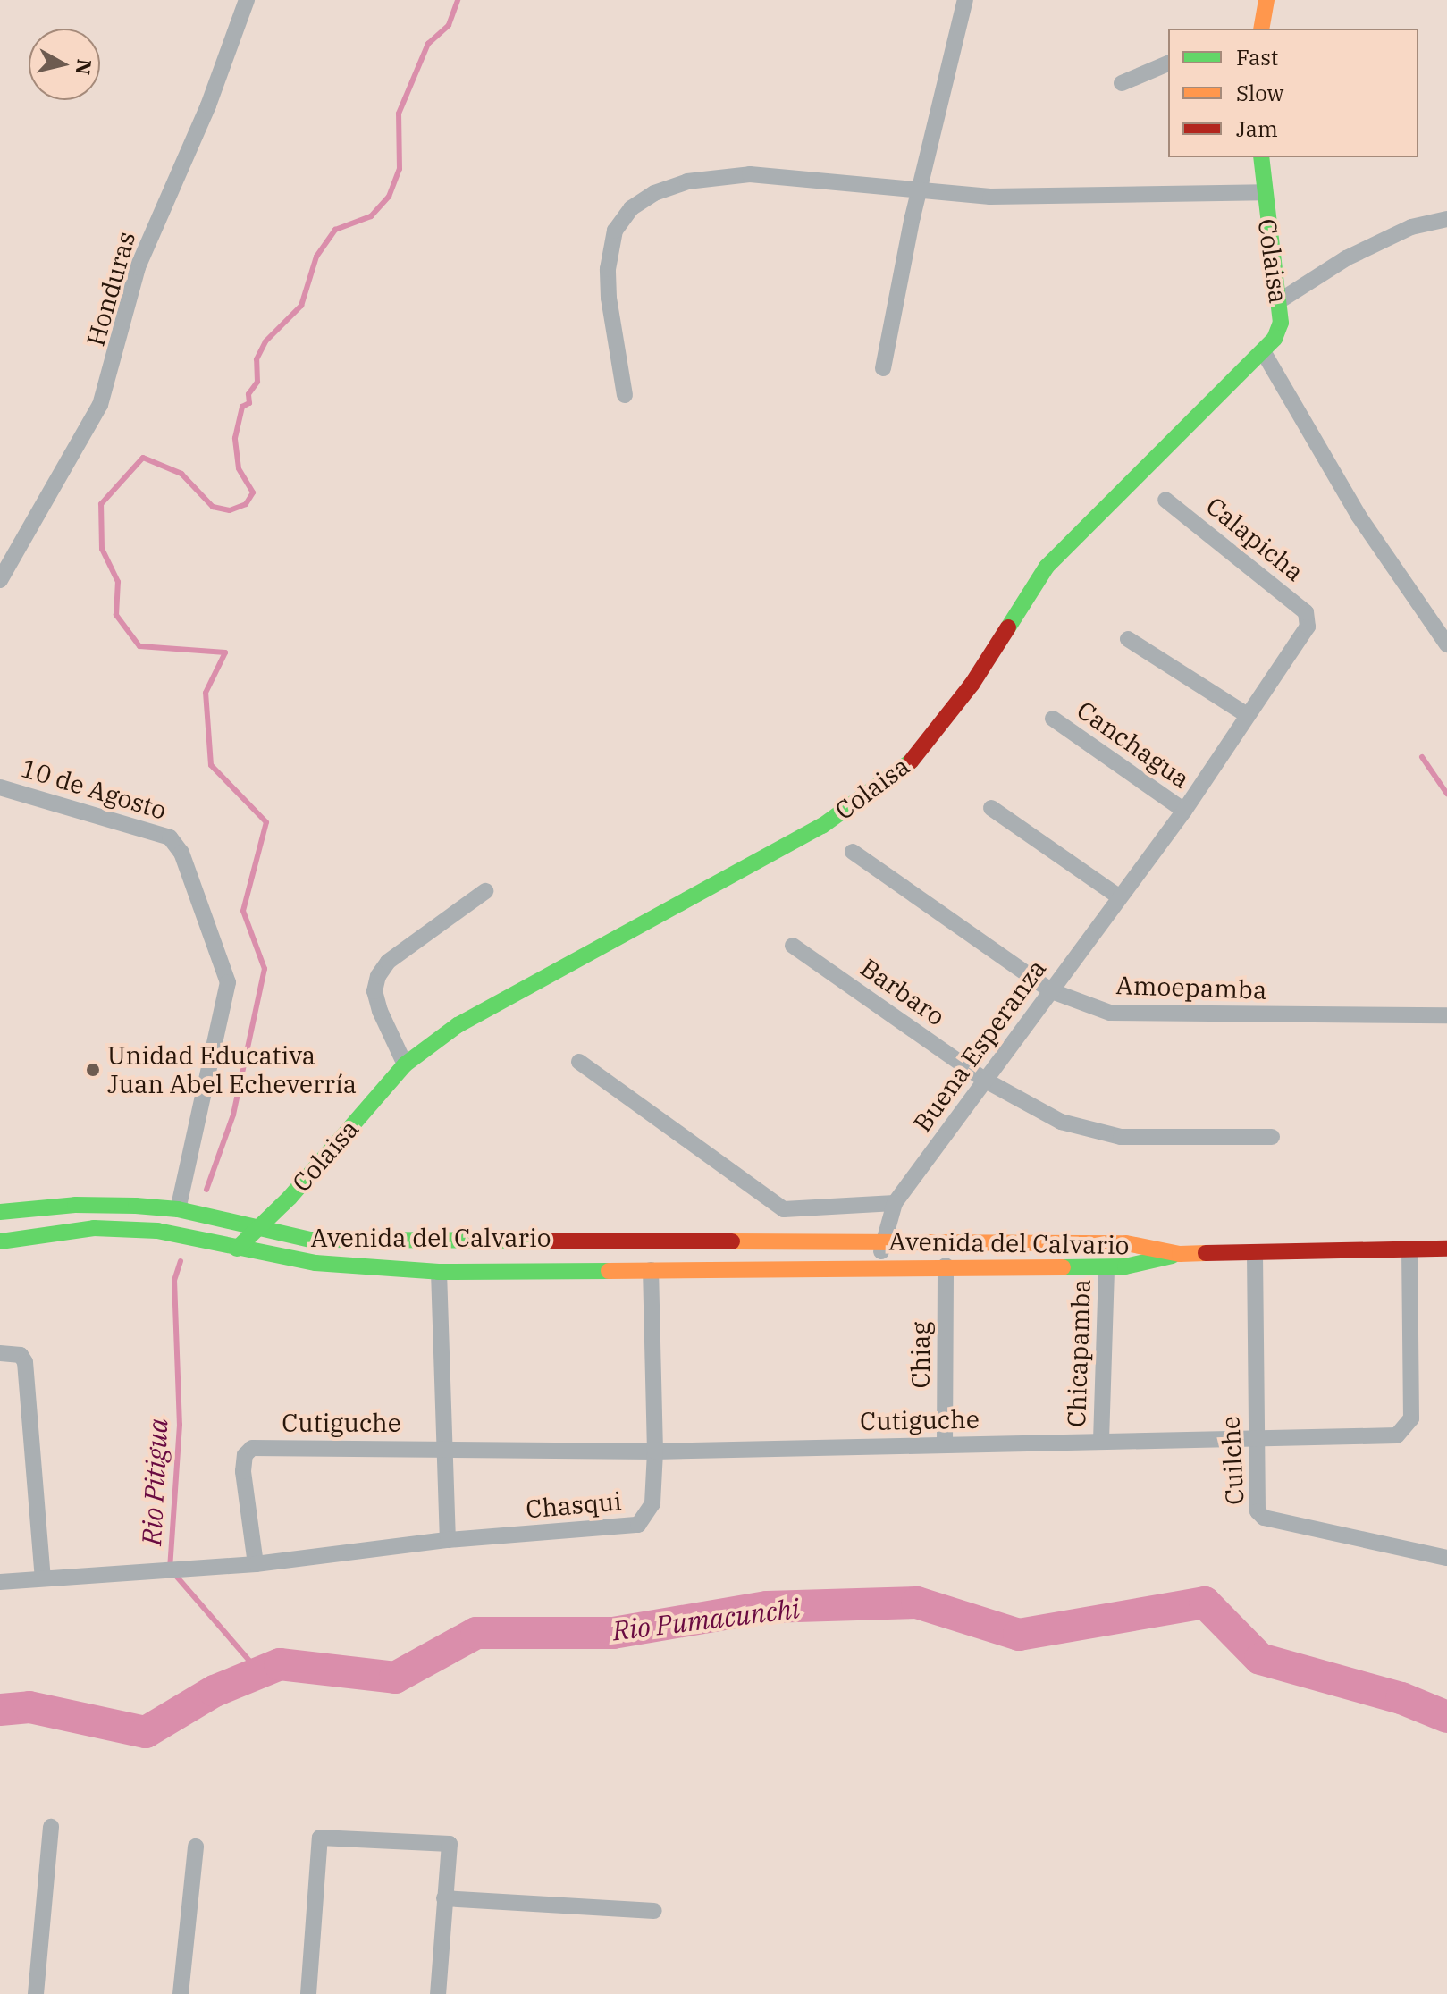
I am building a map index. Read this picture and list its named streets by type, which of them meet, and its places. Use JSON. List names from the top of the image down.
{
  "streets": {
    "street": [
      "Colaisa",
      "Honduras",
      "Calapicha",
      "Canchagua",
      "10 de Agosto",
      "Amoepamba",
      "Barbaro",
      "Buena Esperanza",
      "Avenida del Calvario",
      "Chicapamba",
      "Chiag",
      "Cutiguche",
      "Cuilche",
      "Chasqui"
    ]
  },
  "crossings": [
    ["Colaisa", "Avenida del Calvario"],
    ["Calapicha", "Buena Esperanza"],
    ["Canchagua", "Buena Esperanza"],
    ["10 de Agosto", "Avenida del Calvario"],
    ["Amoepamba", "Buena Esperanza"],
    ["Barbaro", "Buena Esperanza"],
    ["Avenida del Calvario", "Chicapamba"],
    ["Avenida del Calvario", "Chiag"],
    ["Avenida del Calvario", "Chasqui"],
    ["Chicapamba", "Cutiguche"],
    ["Chiag", "Cutiguche"],
    ["Cutiguche", "Cuilche"],
    ["Cutiguche", "Chasqui"]
  ],
  "water": ["Rio Pitigua", "Rio Pumacunchi"],
  "places": ["Unidad Educativa Juan Abel Echeverría"],
  "legend": ["Fast", "Slow", "Jam"],
  "north": "right"
}
